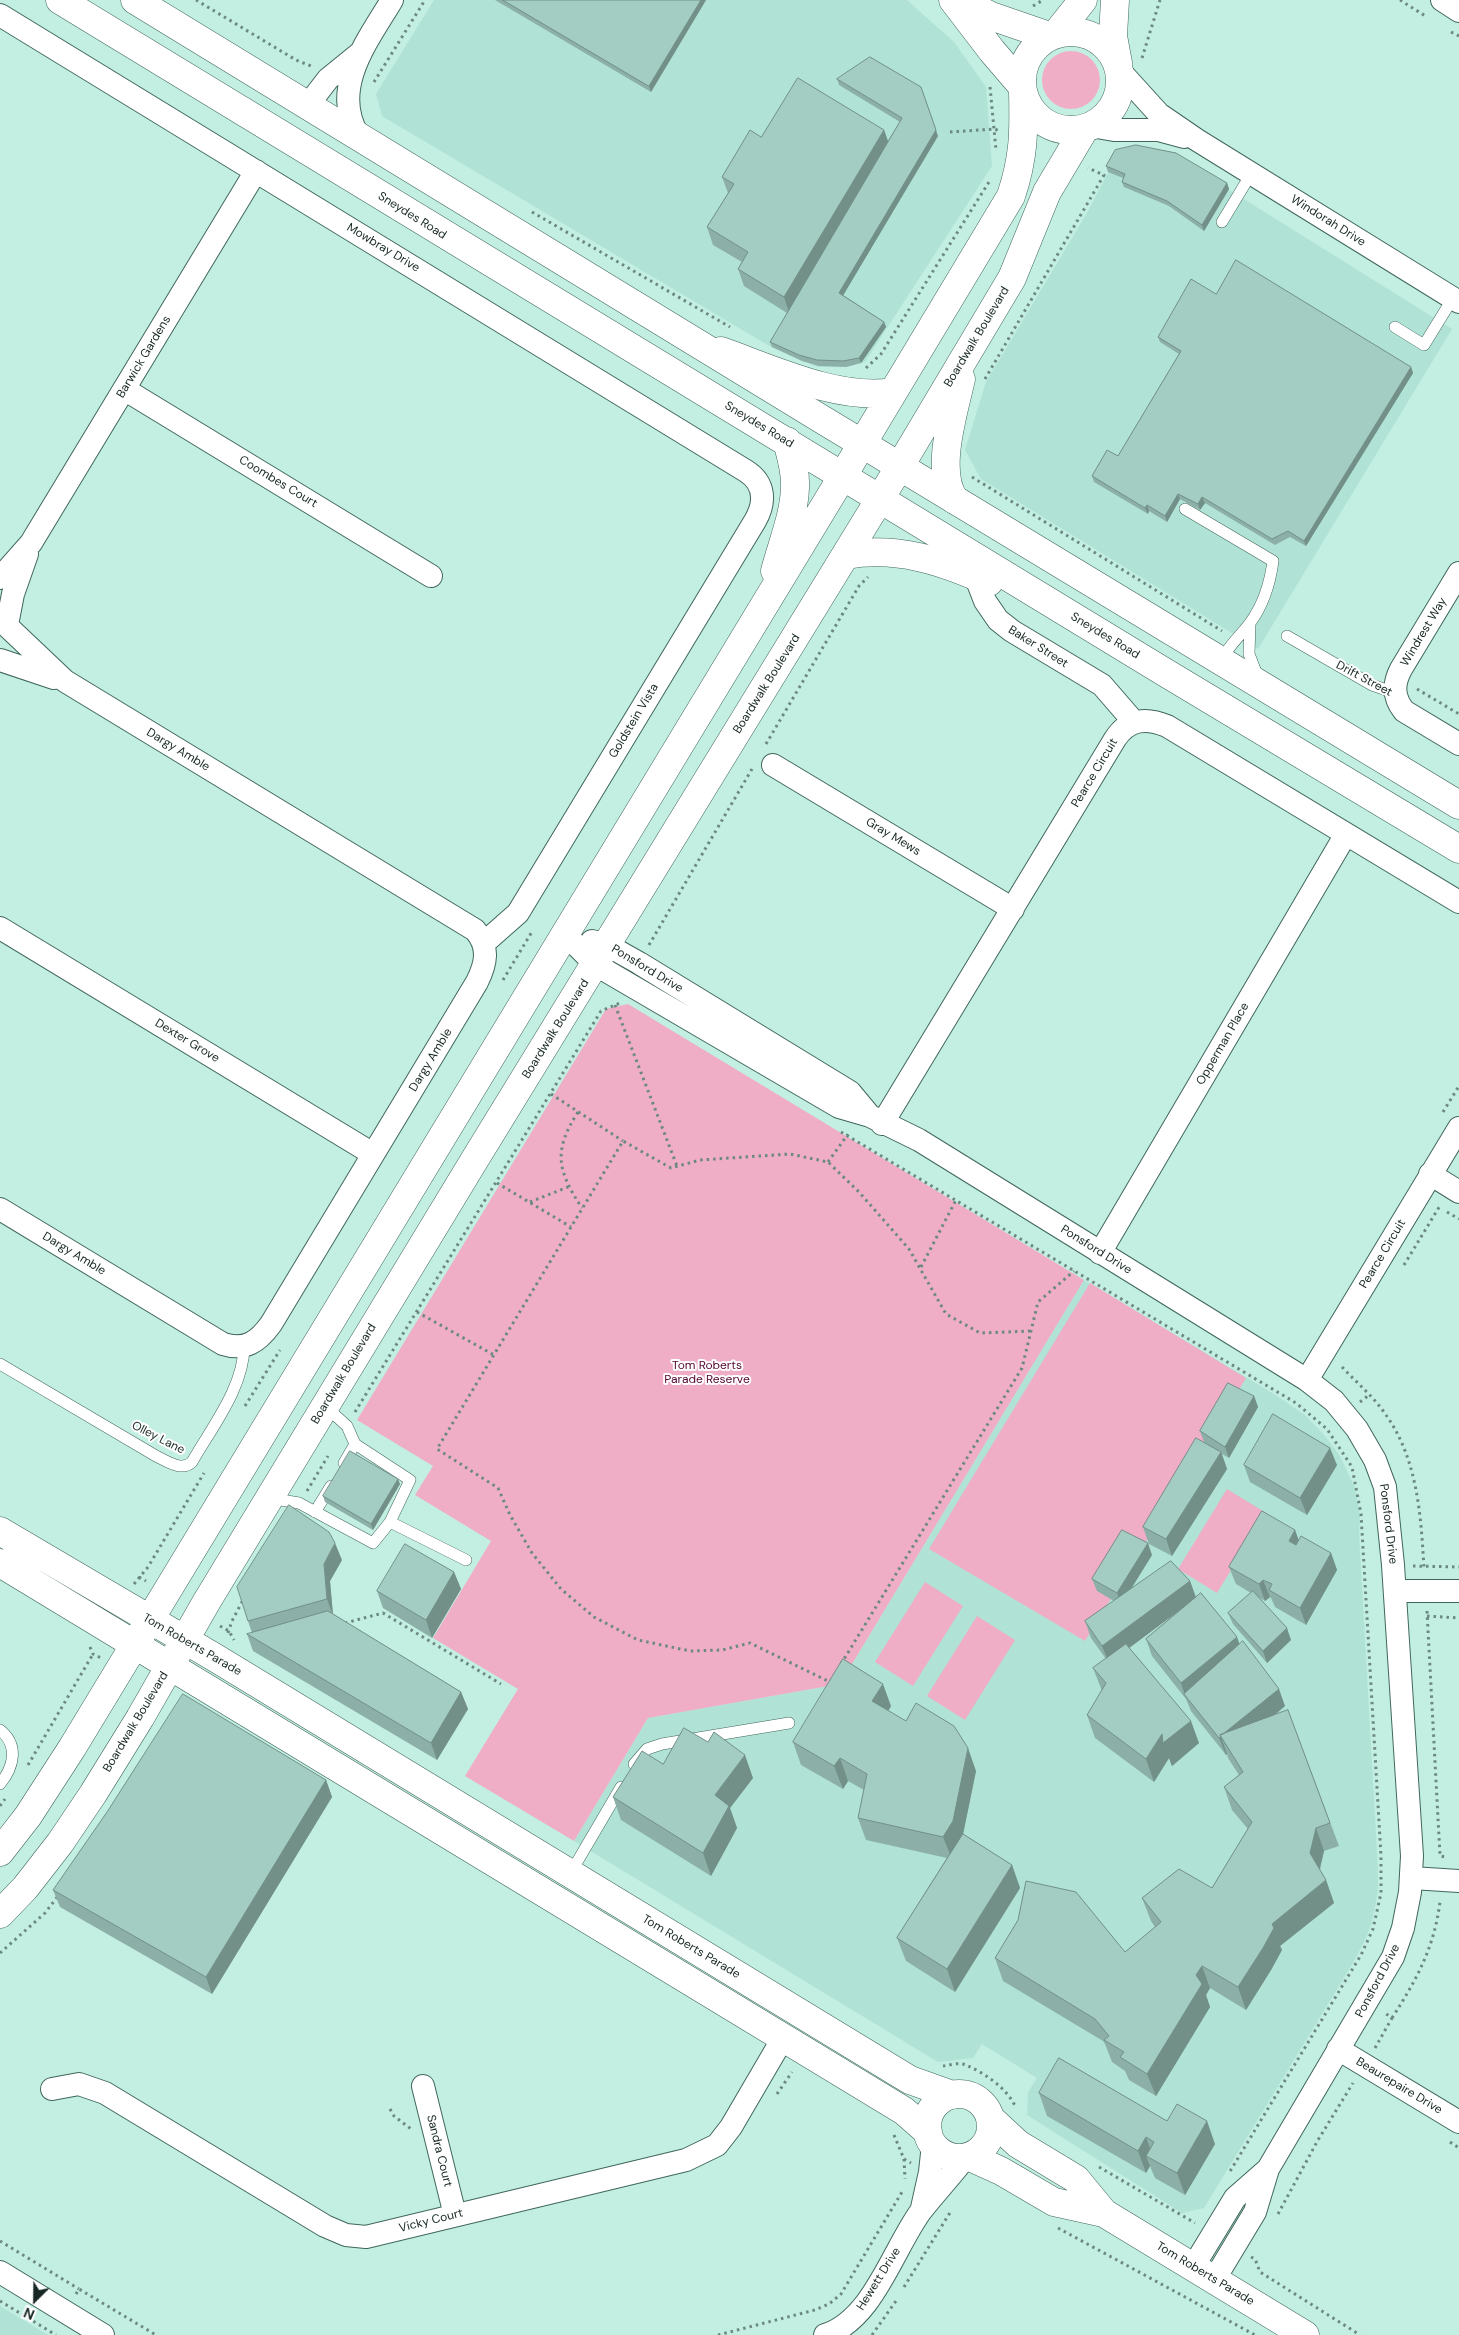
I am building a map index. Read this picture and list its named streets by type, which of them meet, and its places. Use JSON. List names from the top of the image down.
{
  "streets": {
    "main road": ["Sneydes Road", "Boardwalk Boulevard", "Tom Roberts Parade"],
    "street": [
      "Windorah Drive",
      "Mowbray Drive",
      "Barwick Gardens",
      "Coombes Court",
      "Windrest Way",
      "Baker Street",
      "Drift Street",
      "Goldstein Vista",
      "Dargy Amble",
      "Pearce Circuit",
      "Gray Mews",
      "Ponsford Drive",
      "Dexter Grove",
      "Opperman Place",
      "Beaurepaire Drive",
      "Sandra Court",
      "Vicky Court",
      "Hewett Drive"
    ],
    "lane": ["Olley Lane"]
  },
  "crossings": [
    ["Sneydes Road", "Boardwalk Boulevard"],
    ["Sneydes Road", "Baker Street"],
    ["Windorah Drive", "Boardwalk Boulevard"],
    ["Mowbray Drive", "Barwick Gardens"],
    ["Mowbray Drive", "Goldstein Vista"],
    ["Boardwalk Boulevard", "Ponsford Drive"],
    ["Boardwalk Boulevard", "Tom Roberts Parade"],
    ["Barwick Gardens", "Coombes Court"],
    ["Barwick Gardens", "Dargy Amble"],
    ["Windrest Way", "Drift Street"],
    ["Baker Street", "Pearce Circuit"],
    ["Goldstein Vista", "Dargy Amble"],
    ["Dargy Amble", "Dexter Grove"],
    ["Dargy Amble", "Olley Lane"],
    ["Pearce Circuit", "Gray Mews"],
    ["Pearce Circuit", "Ponsford Drive"],
    ["Ponsford Drive", "Opperman Place"],
    ["Ponsford Drive", "Tom Roberts Parade"],
    ["Ponsford Drive", "Beaurepaire Drive"],
    ["Tom Roberts Parade", "Hewett Drive"],
    ["Sandra Court", "Vicky Court"]
  ],
  "parks": ["Tom Roberts Parade Reserve"],
  "north": "bottom left"
}
